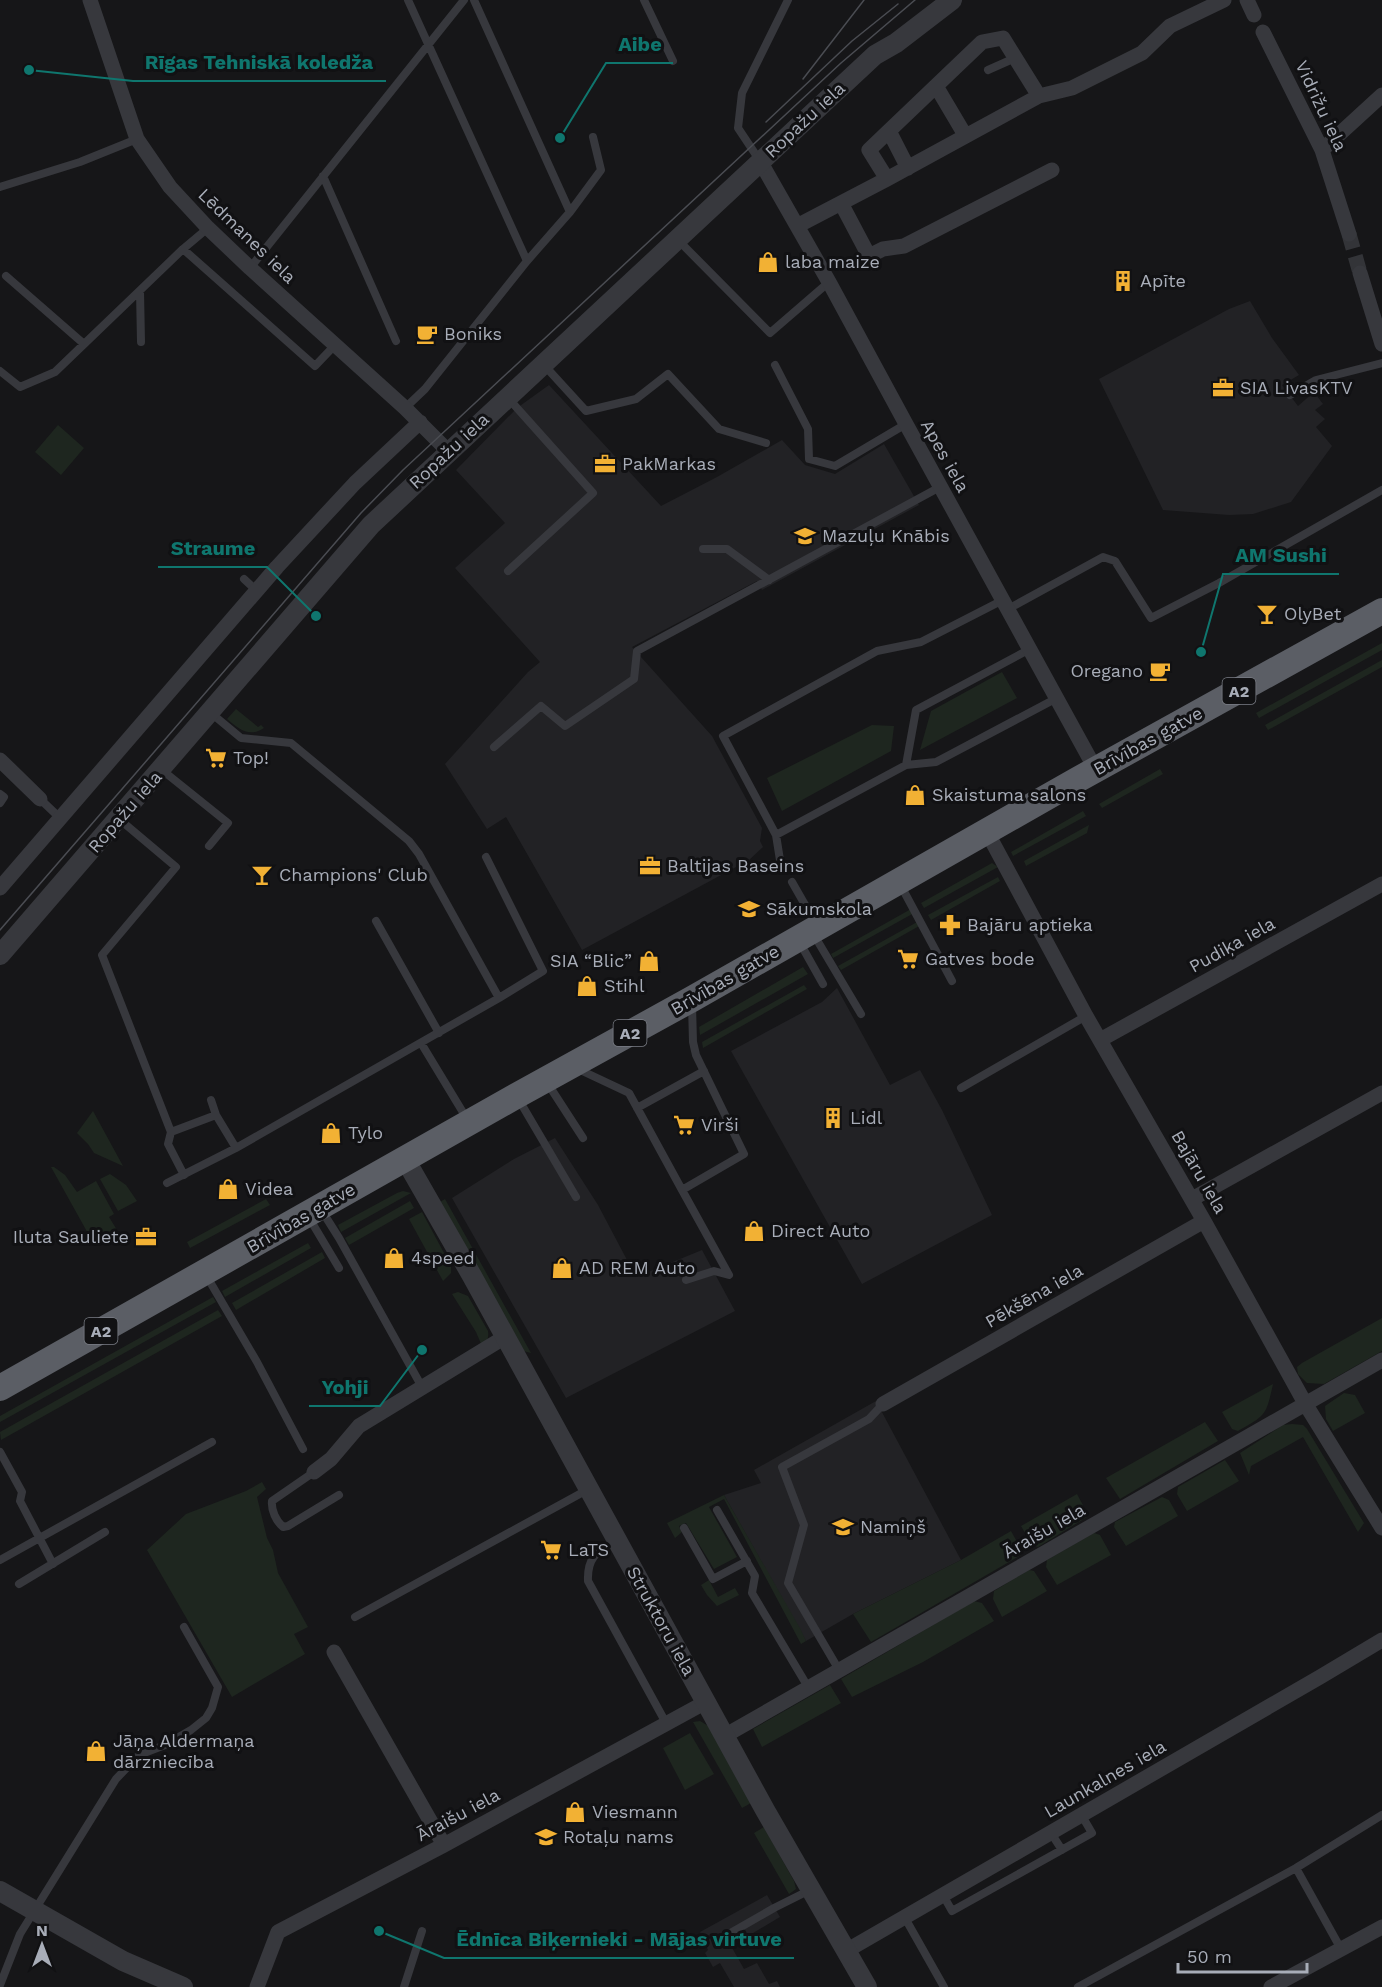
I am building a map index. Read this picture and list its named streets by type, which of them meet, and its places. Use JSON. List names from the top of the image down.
{
  "streets": {
    "highway": ["A2", "Brīvības gatve"],
    "street": [
      "Vidrižu iela",
      "Ropažu iela",
      "Lēdmanes iela",
      "Apes iela",
      "Pudiķa iela",
      "Bajāru iela",
      "Pēkšēna iela",
      "Āraišu iela",
      "Struktoru iela",
      "Launkalnes iela"
    ]
  },
  "crossings": [
    ["Ropažu iela", "Lēdmanes iela"],
    ["Ropažu iela", "Apes iela"],
    ["Apes iela", "Brīvības gatve"],
    ["Brīvības gatve", "Bajāru iela"],
    ["Brīvības gatve", "Struktoru iela"],
    ["Pudiķa iela", "Bajāru iela"],
    ["Bajāru iela", "Pēkšēna iela"],
    ["Bajāru iela", "Āraišu iela"],
    ["Āraišu iela", "Struktoru iela"],
    ["Struktoru iela", "Launkalnes iela"]
  ],
  "places": {
    "other": [
      "Rīgas Tehniskā koledža",
      "Aibe",
      "Straume",
      "AM Sushi",
      "Yohji",
      "Ēdnīca Biķernieki - Mājas virtuve"
    ],
    "shop": [
      "laba maize",
      "Skaistuma salons",
      "SIA “Blic”",
      "Stihl",
      "Tylo",
      "Videa",
      "Direct Auto",
      "4speed",
      "AD REM Auto",
      "Jāņa Aldermaņa dārzniecība",
      "Viesmann"
    ],
    "building": ["Apīte", "Lidl"],
    "cafe": ["Boniks", "Oregano"],
    "office": [
      "SIA LivasKTV",
      "PakMarkas",
      "Baltijas Baseins",
      "Iluta Sauliete"
    ],
    "school or university": [
      "Mazuļu Knābis",
      "Sākumskola",
      "Namiņš",
      "Rotaļu nams"
    ],
    "bar": ["OlyBet", "Champions' Club"],
    "supermarket": [
      "Top!",
      "Gatves bode",
      "Virši",
      "LaTS"
    ],
    "pharmacy": ["Bajāru aptieka"]
  },
  "scale_bar": "50 m",
  "north": "top"
}
